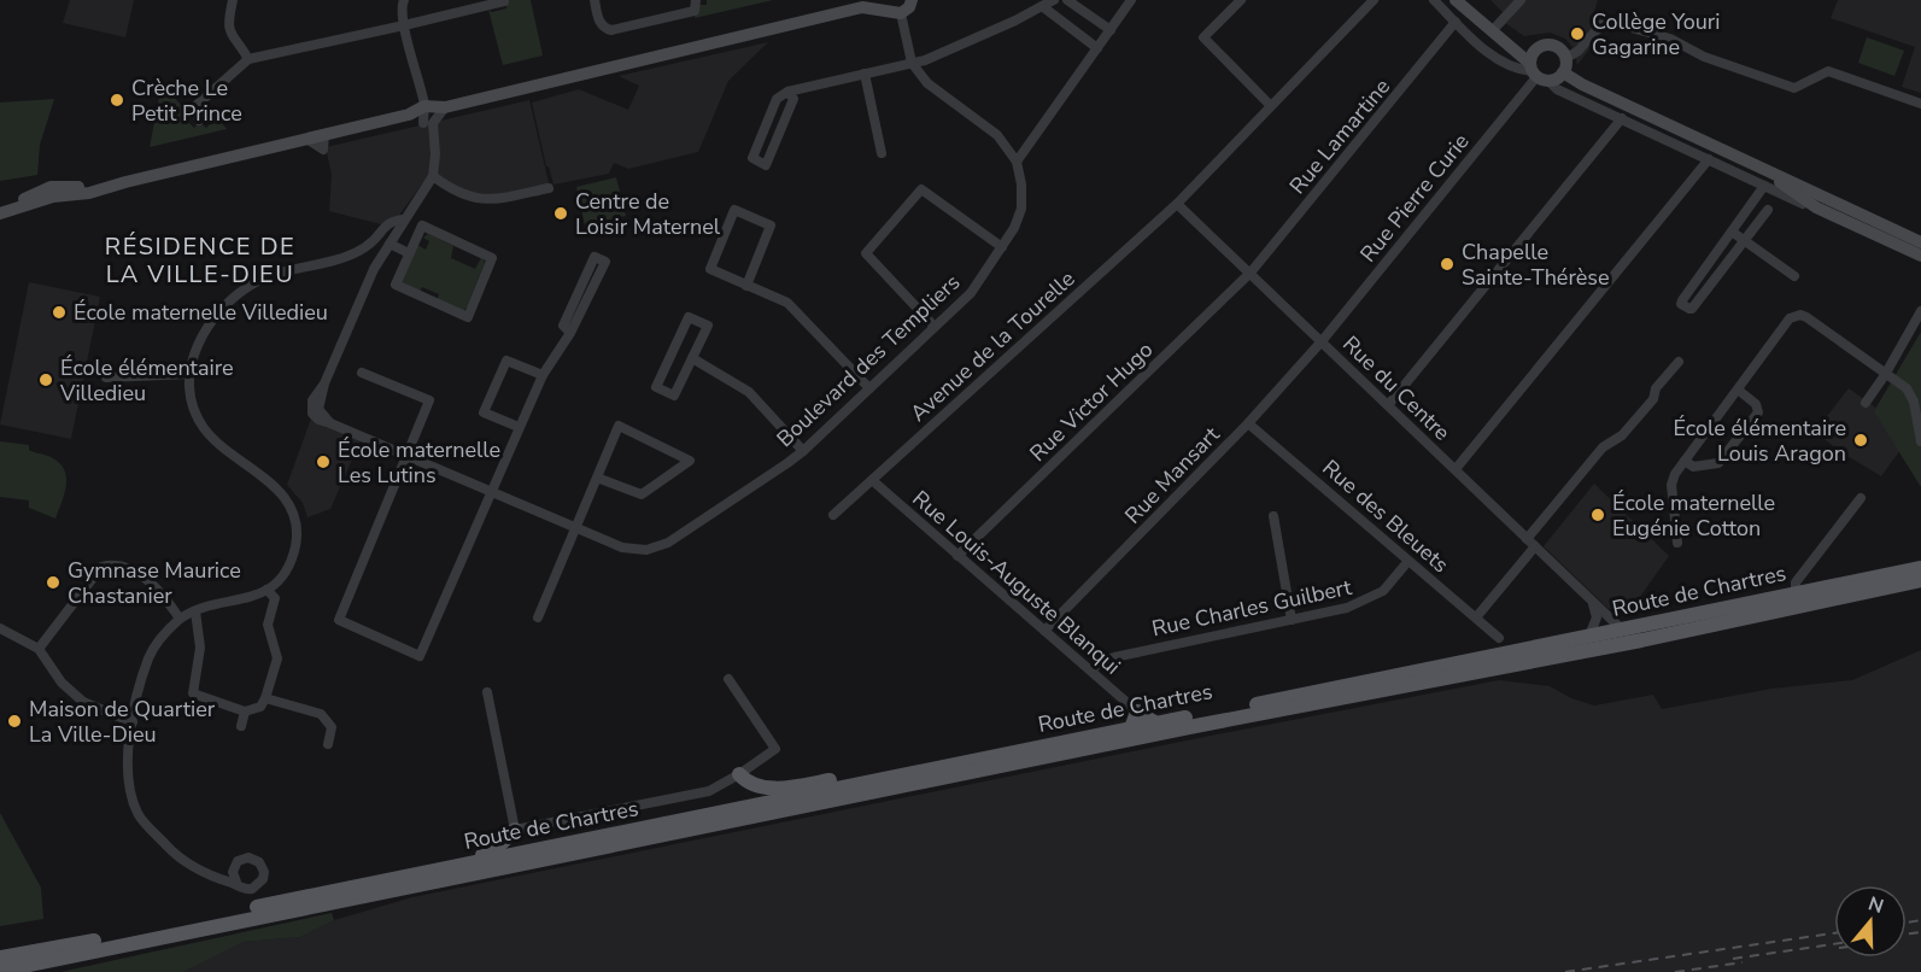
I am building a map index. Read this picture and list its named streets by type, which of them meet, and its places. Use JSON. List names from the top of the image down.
{
  "streets": {
    "main road": ["Route de Chartres"],
    "street": [
      "Rue Lamartine",
      "Rue Pierre Curie",
      "Avenue de la Tourelle",
      "Boulevard des Templiers",
      "Rue du Centre",
      "Rue Victor Hugo",
      "Rue Mansart",
      "Rue des Bleuets",
      "Rue Louis-Auguste Blanqui",
      "Rue Charles Guilbert"
    ]
  },
  "crossings": [
    ["Rue Lamartine", "Rue du Centre"],
    ["Rue Lamartine", "Rue Victor Hugo"],
    ["Rue Pierre Curie", "Rue du Centre"],
    ["Rue Pierre Curie", "Rue Mansart"],
    ["Avenue de la Tourelle", "Rue du Centre"],
    ["Avenue de la Tourelle", "Rue Louis-Auguste Blanqui"],
    ["Rue du Centre", "Rue Victor Hugo"],
    ["Rue du Centre", "Rue Mansart"],
    ["Rue du Centre", "Route de Chartres"],
    ["Rue Victor Hugo", "Rue Louis-Auguste Blanqui"],
    ["Rue Mansart", "Rue des Bleuets"],
    ["Rue Mansart", "Rue Louis-Auguste Blanqui"],
    ["Rue des Bleuets", "Rue Charles Guilbert"],
    ["Rue Louis-Auguste Blanqui", "Rue Charles Guilbert"]
  ],
  "districts": ["RÉSIDENCE DE LA VILLE-DIEU"],
  "places": [
    "Collège Youri Gagarine",
    "Crèche Le Petit Prince",
    "Centre de Loisir Maternel",
    "Chapelle Sainte-Thérèse",
    "École maternelle Villedieu",
    "École élémentaire Villedieu",
    "École élémentaire Louis Aragon",
    "École maternelle Les Lutins",
    "École maternelle Eugénie Cotton",
    "Gymnase Maurice Chastanier",
    "Maison de Quartier La Ville-Dieu"
  ],
  "north": "top"
}
